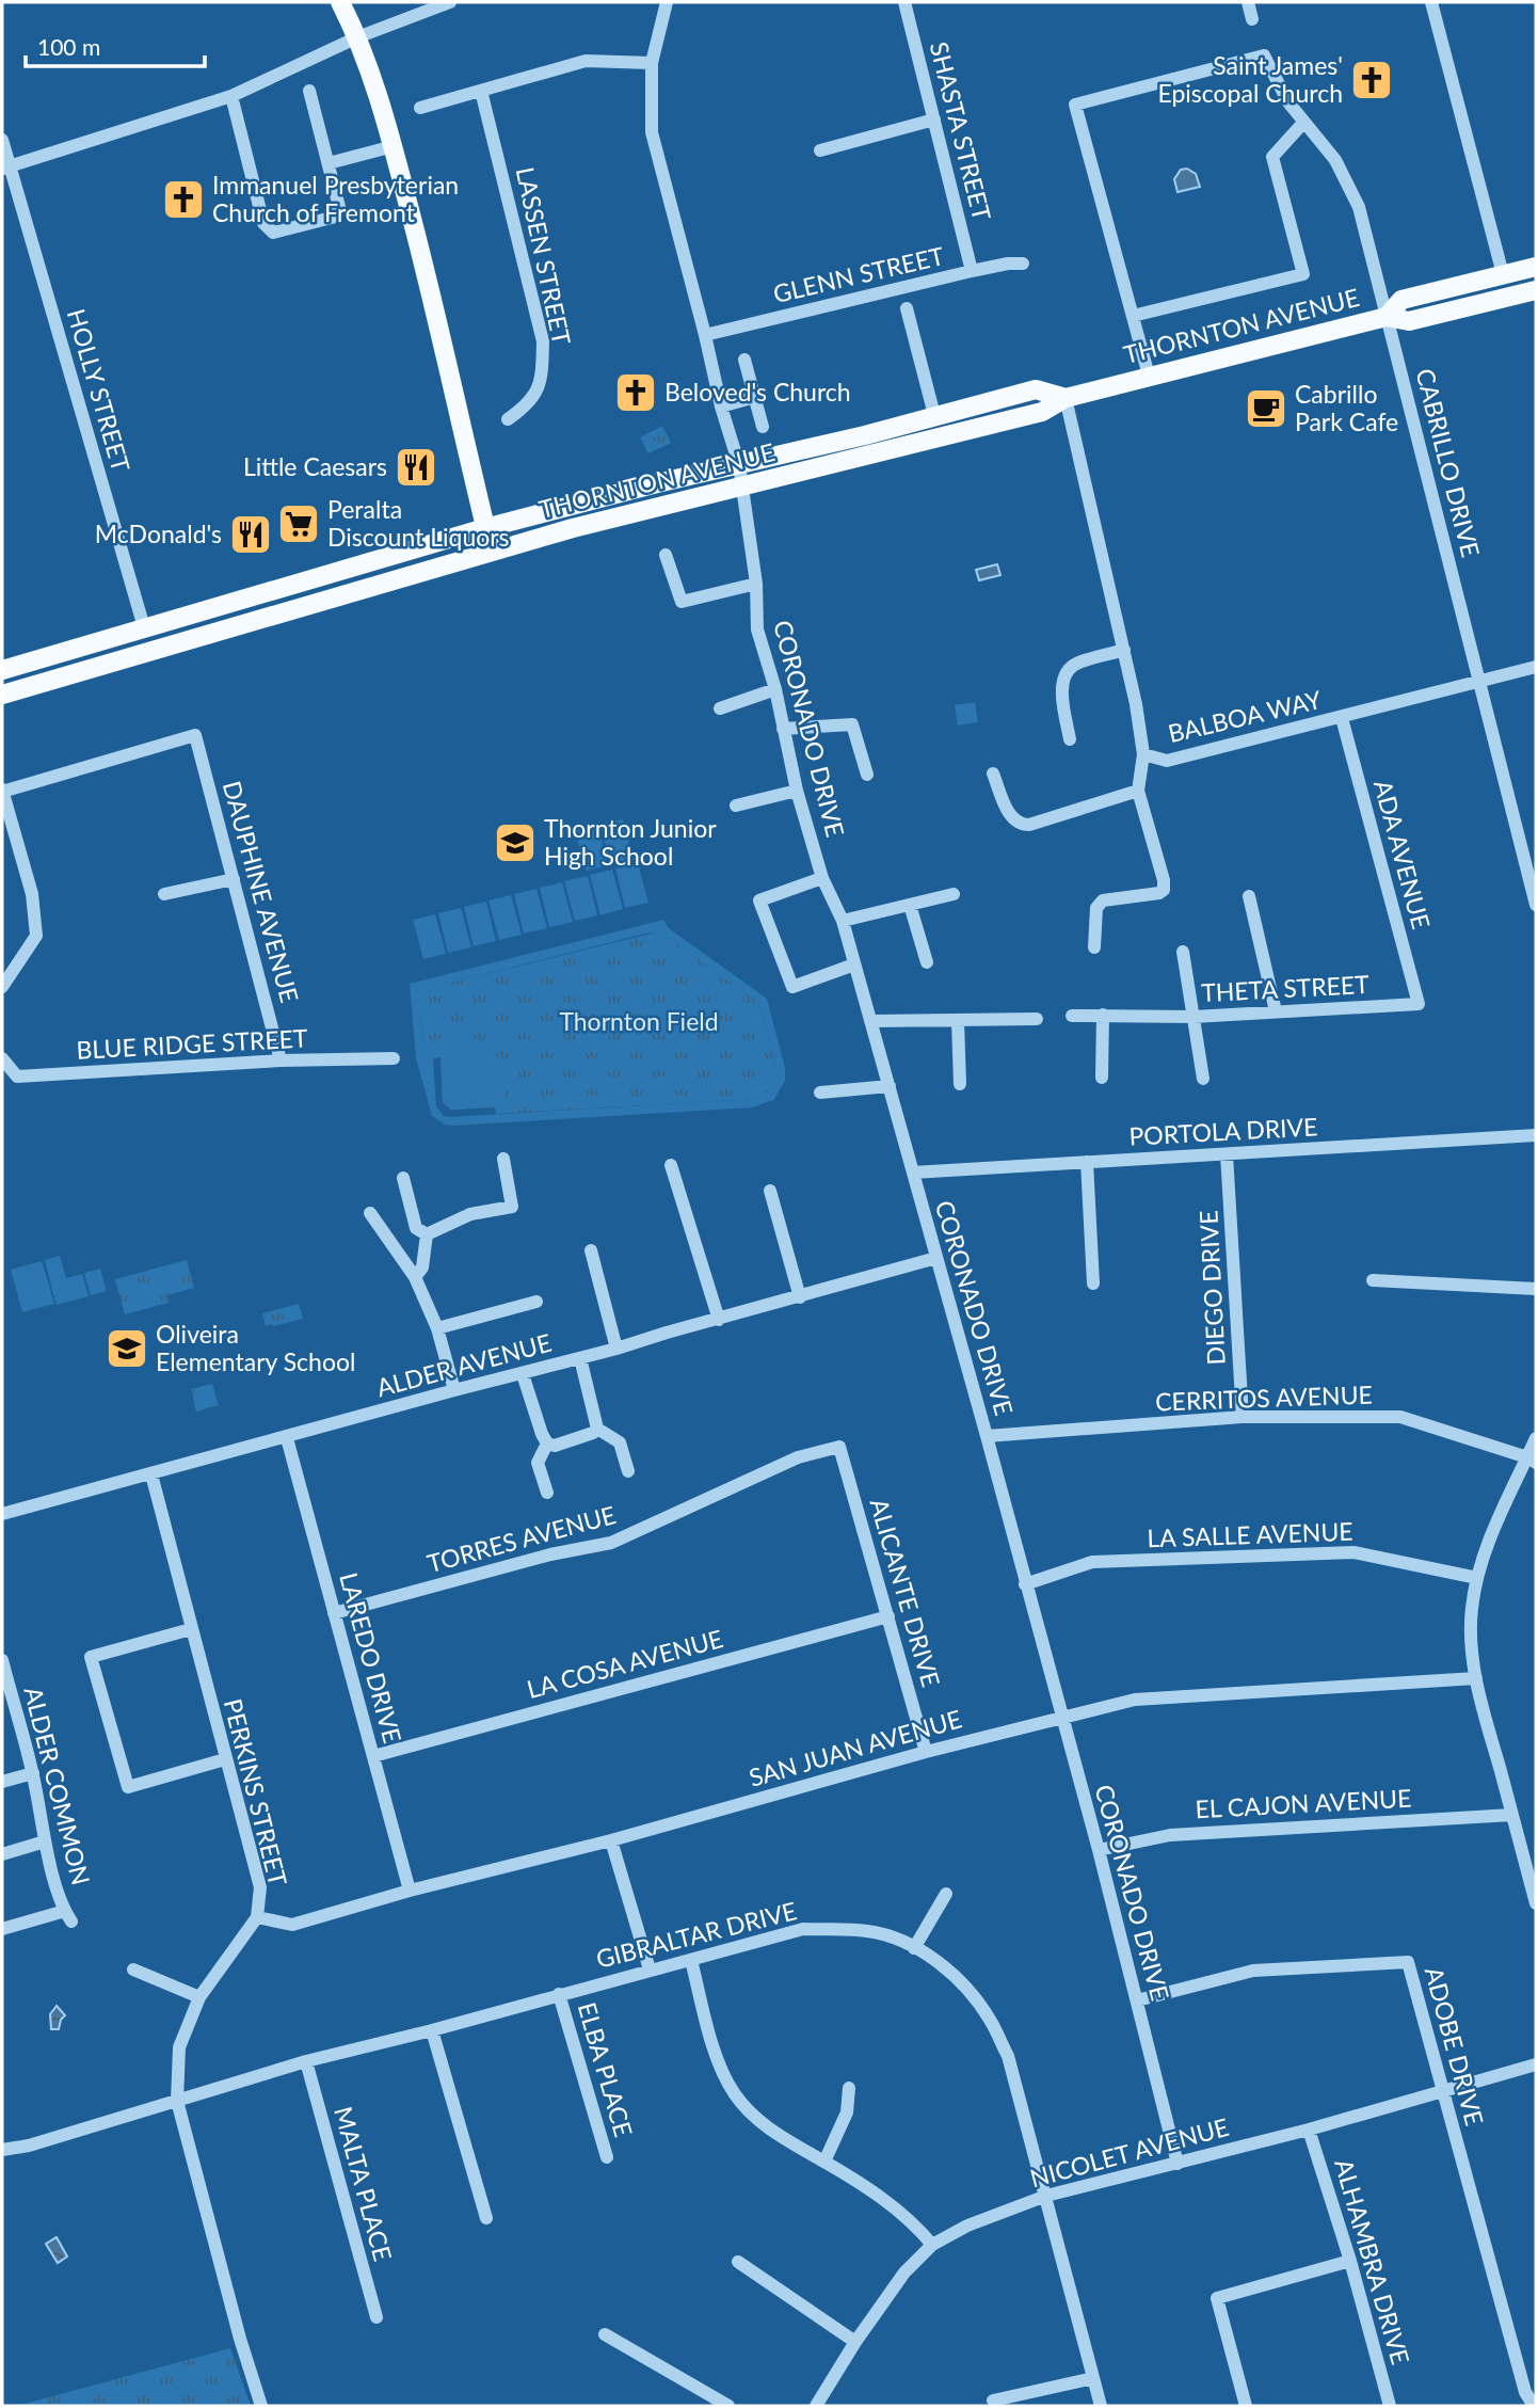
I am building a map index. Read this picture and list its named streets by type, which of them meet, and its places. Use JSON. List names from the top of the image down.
{
  "streets": {
    "main road": ["THORNTON AVENUE"],
    "street": [
      "SHASTA STREET",
      "LASSEN STREET",
      "GLENN STREET",
      "HOLLY STREET",
      "CABRILLO DRIVE",
      "BALBOA WAY",
      "CORONADO DRIVE",
      "ADA AVENUE",
      "DAUPHINE AVENUE",
      "THETA STREET",
      "BLUE RIDGE STREET",
      "PORTOLA DRIVE",
      "DIEGO DRIVE",
      "ALDER AVENUE",
      "CERRITOS AVENUE",
      "LA SALLE AVENUE",
      "TORRES AVENUE",
      "ALICANTE DRIVE",
      "LAREDO DRIVE",
      "LA COSA AVENUE",
      "SAN JUAN AVENUE",
      "ALDER COMMON",
      "PERKINS STREET",
      "EL CAJON AVENUE",
      "GIBRALTAR DRIVE",
      "ADOBE DRIVE",
      "ELBA PLACE",
      "NICOLET AVENUE",
      "MALTA PLACE",
      "ALHAMBRA DRIVE"
    ]
  },
  "crossings": [
    ["SHASTA STREET", "GLENN STREET"],
    ["GLENN STREET", "CORONADO DRIVE"],
    ["THORNTON AVENUE", "HOLLY STREET"],
    ["THORNTON AVENUE", "CABRILLO DRIVE"],
    ["THORNTON AVENUE", "BALBOA WAY"],
    ["THORNTON AVENUE", "CORONADO DRIVE"],
    ["CABRILLO DRIVE", "BALBOA WAY"],
    ["BALBOA WAY", "ADA AVENUE"],
    ["CORONADO DRIVE", "PORTOLA DRIVE"],
    ["CORONADO DRIVE", "ALDER AVENUE"],
    ["CORONADO DRIVE", "CERRITOS AVENUE"],
    ["CORONADO DRIVE", "LA SALLE AVENUE"],
    ["CORONADO DRIVE", "SAN JUAN AVENUE"],
    ["CORONADO DRIVE", "EL CAJON AVENUE"],
    ["CORONADO DRIVE", "ADOBE DRIVE"],
    ["CORONADO DRIVE", "NICOLET AVENUE"],
    ["ADA AVENUE", "THETA STREET"],
    ["DAUPHINE AVENUE", "BLUE RIDGE STREET"],
    ["PORTOLA DRIVE", "DIEGO DRIVE"],
    ["DIEGO DRIVE", "CERRITOS AVENUE"],
    ["ALDER AVENUE", "LAREDO DRIVE"],
    ["ALDER AVENUE", "PERKINS STREET"],
    ["TORRES AVENUE", "ALICANTE DRIVE"],
    ["TORRES AVENUE", "LAREDO DRIVE"],
    ["ALICANTE DRIVE", "LA COSA AVENUE"],
    ["ALICANTE DRIVE", "SAN JUAN AVENUE"],
    ["LAREDO DRIVE", "LA COSA AVENUE"],
    ["LAREDO DRIVE", "SAN JUAN AVENUE"],
    ["SAN JUAN AVENUE", "PERKINS STREET"],
    ["PERKINS STREET", "GIBRALTAR DRIVE"],
    ["GIBRALTAR DRIVE", "ELBA PLACE"],
    ["GIBRALTAR DRIVE", "NICOLET AVENUE"],
    ["GIBRALTAR DRIVE", "MALTA PLACE"],
    ["ADOBE DRIVE", "NICOLET AVENUE"],
    ["NICOLET AVENUE", "ALHAMBRA DRIVE"]
  ],
  "parks": ["Thornton Field"],
  "places": {
    "church": ["Saint James' Episcopal Church", "Immanuel Presbyterian Church of Fremont", "Beloved's Church"],
    "cafe": ["Cabrillo Park Cafe"],
    "restaurant": ["Little Caesars", "McDonald's"],
    "supermarket": ["Peralta Discount Liquors"],
    "school or university": ["Thornton Junior High School", "Oliveira Elementary School"]
  },
  "scale_bar": "100 m"
}
